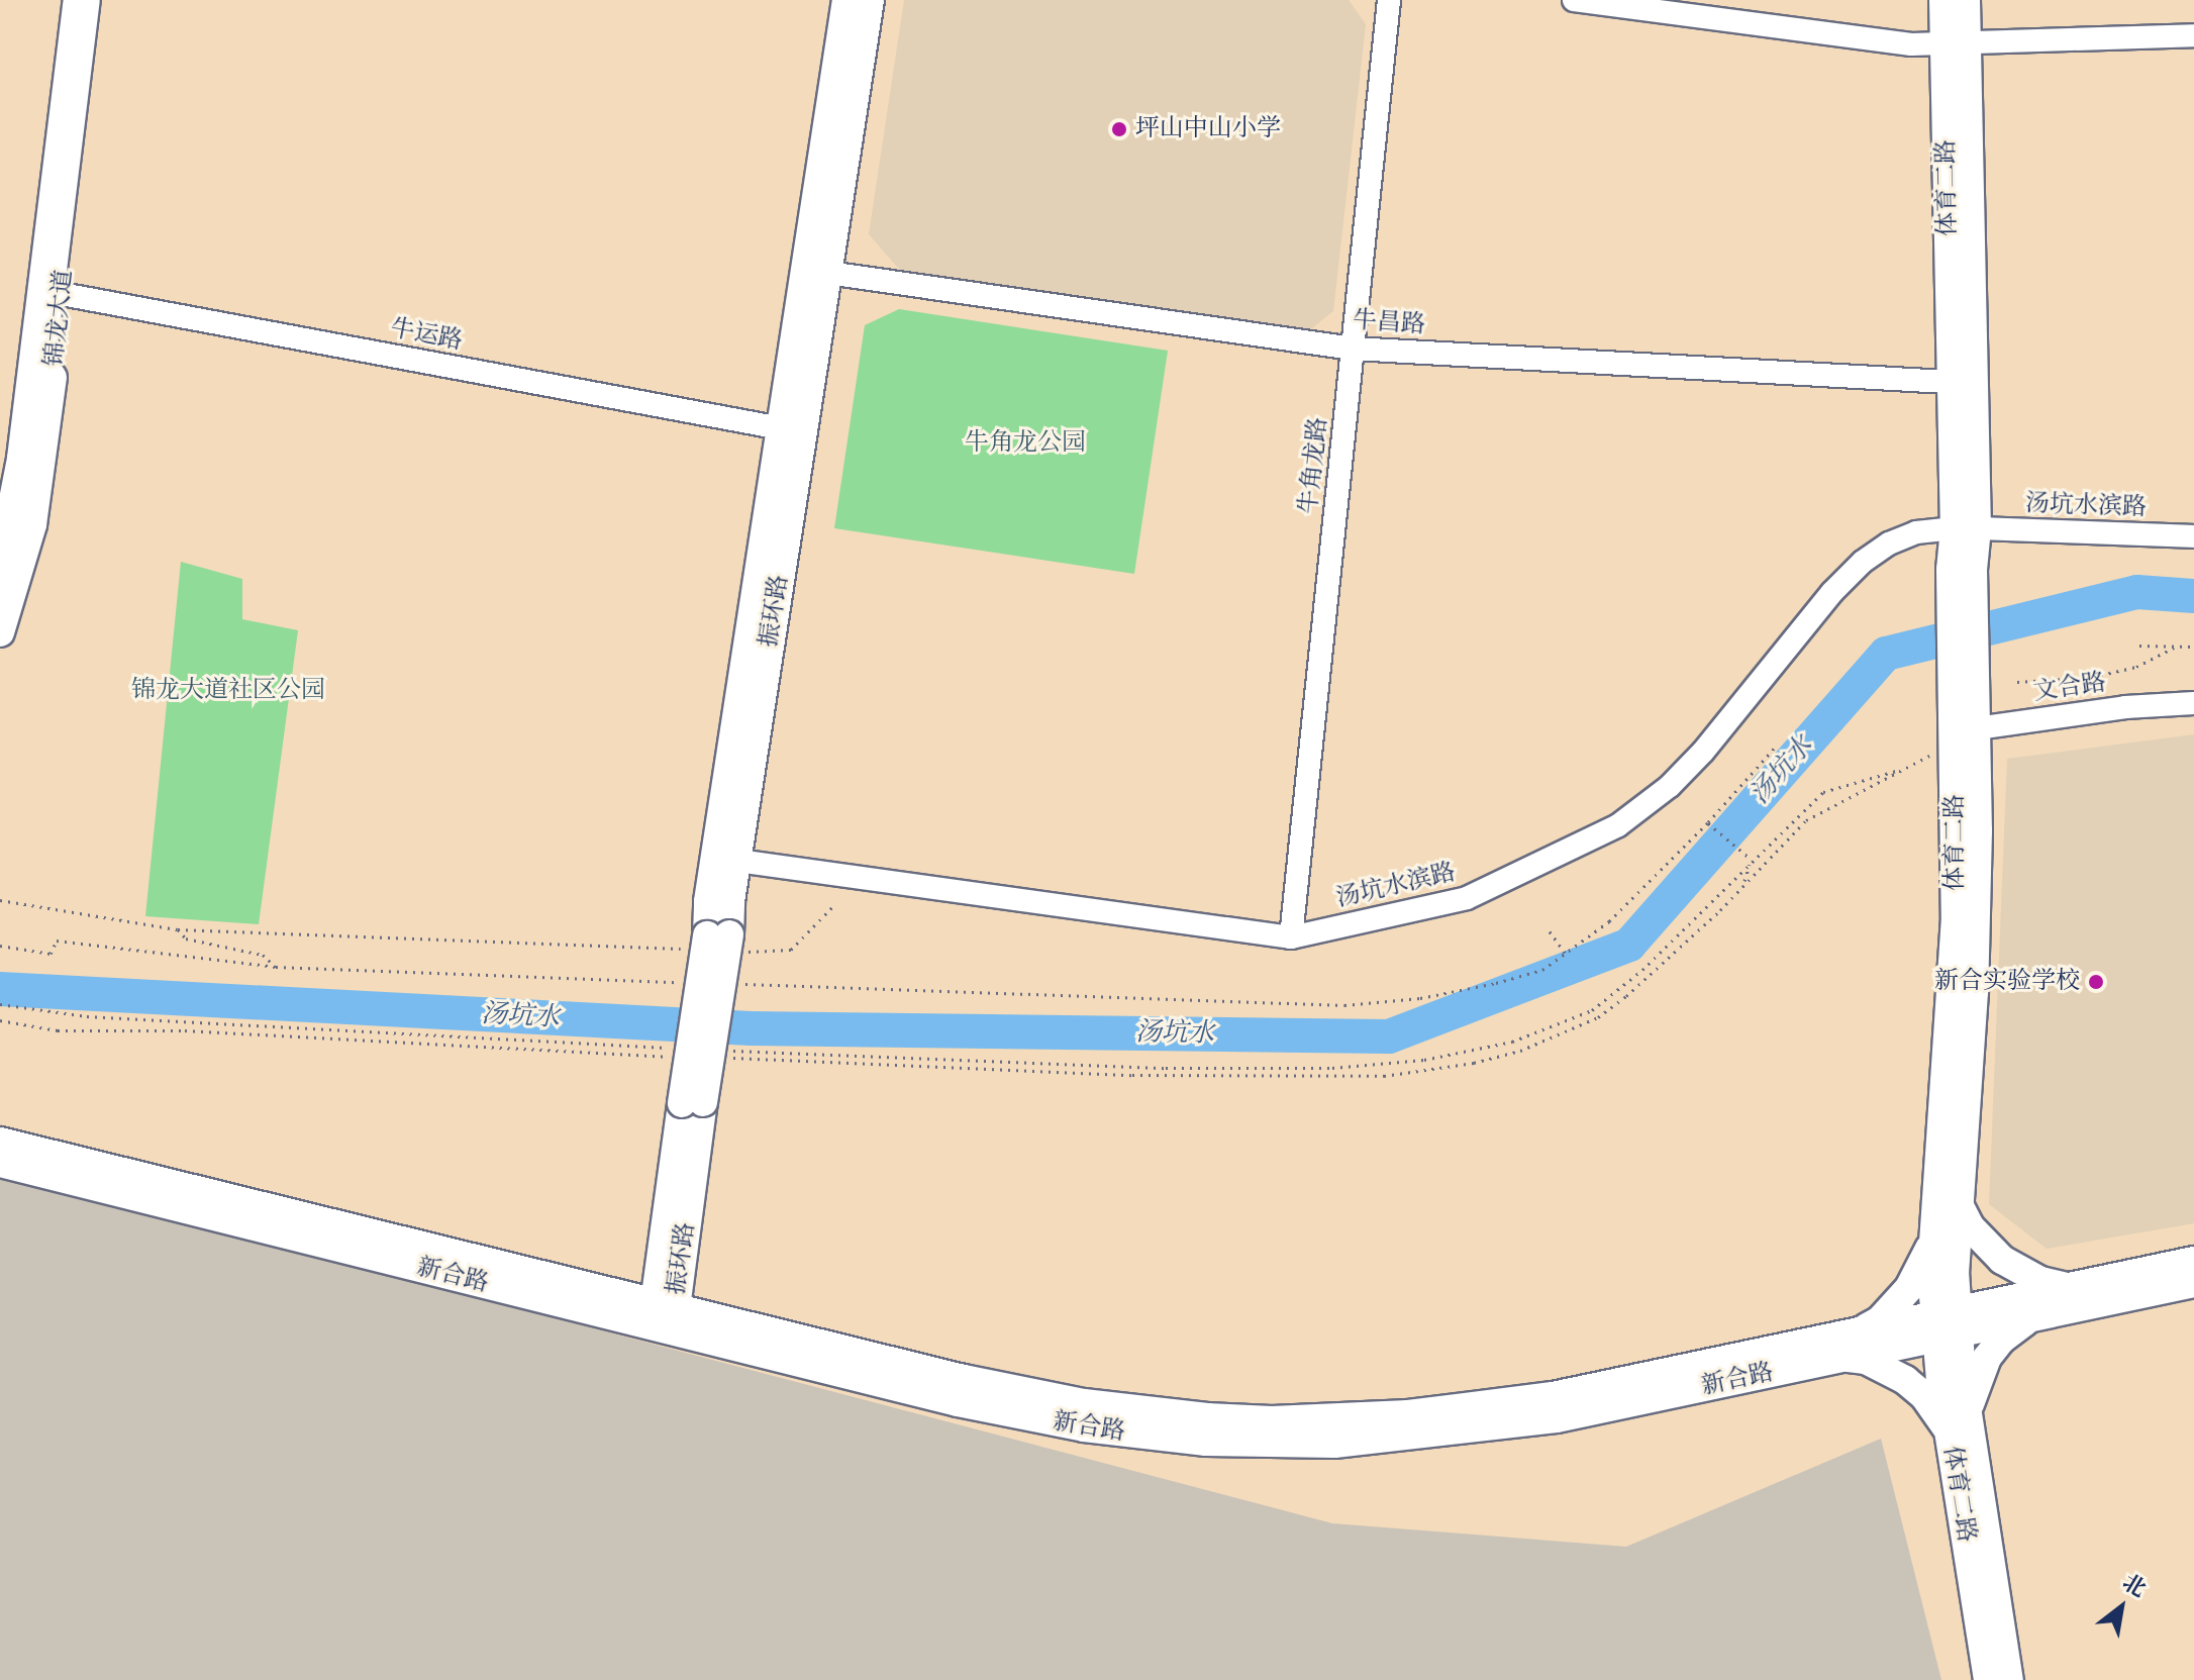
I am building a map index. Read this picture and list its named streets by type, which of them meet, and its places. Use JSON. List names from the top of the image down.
{
  "streets": {
    "street": [
      "体育二路",
      "锦龙大道",
      "牛昌路",
      "牛运路",
      "牛角龙路",
      "汤坑水滨路",
      "振环路",
      "文合路",
      "新合路"
    ]
  },
  "crossings": [
    ["体育二路", "牛昌路"],
    ["体育二路", "汤坑水滨路"],
    ["体育二路", "文合路"],
    ["体育二路", "新合路"],
    ["锦龙大道", "牛运路"],
    ["牛昌路", "牛角龙路"],
    ["牛昌路", "振环路"],
    ["牛运路", "振环路"],
    ["牛角龙路", "汤坑水滨路"],
    ["汤坑水滨路", "振环路"],
    ["振环路", "新合路"]
  ],
  "water": ["汤坑水"],
  "parks": ["牛角龙公园", "锦龙大道社区公园"],
  "places": ["坪山中山小学", "新合实验学校"],
  "north": "top right"
}
